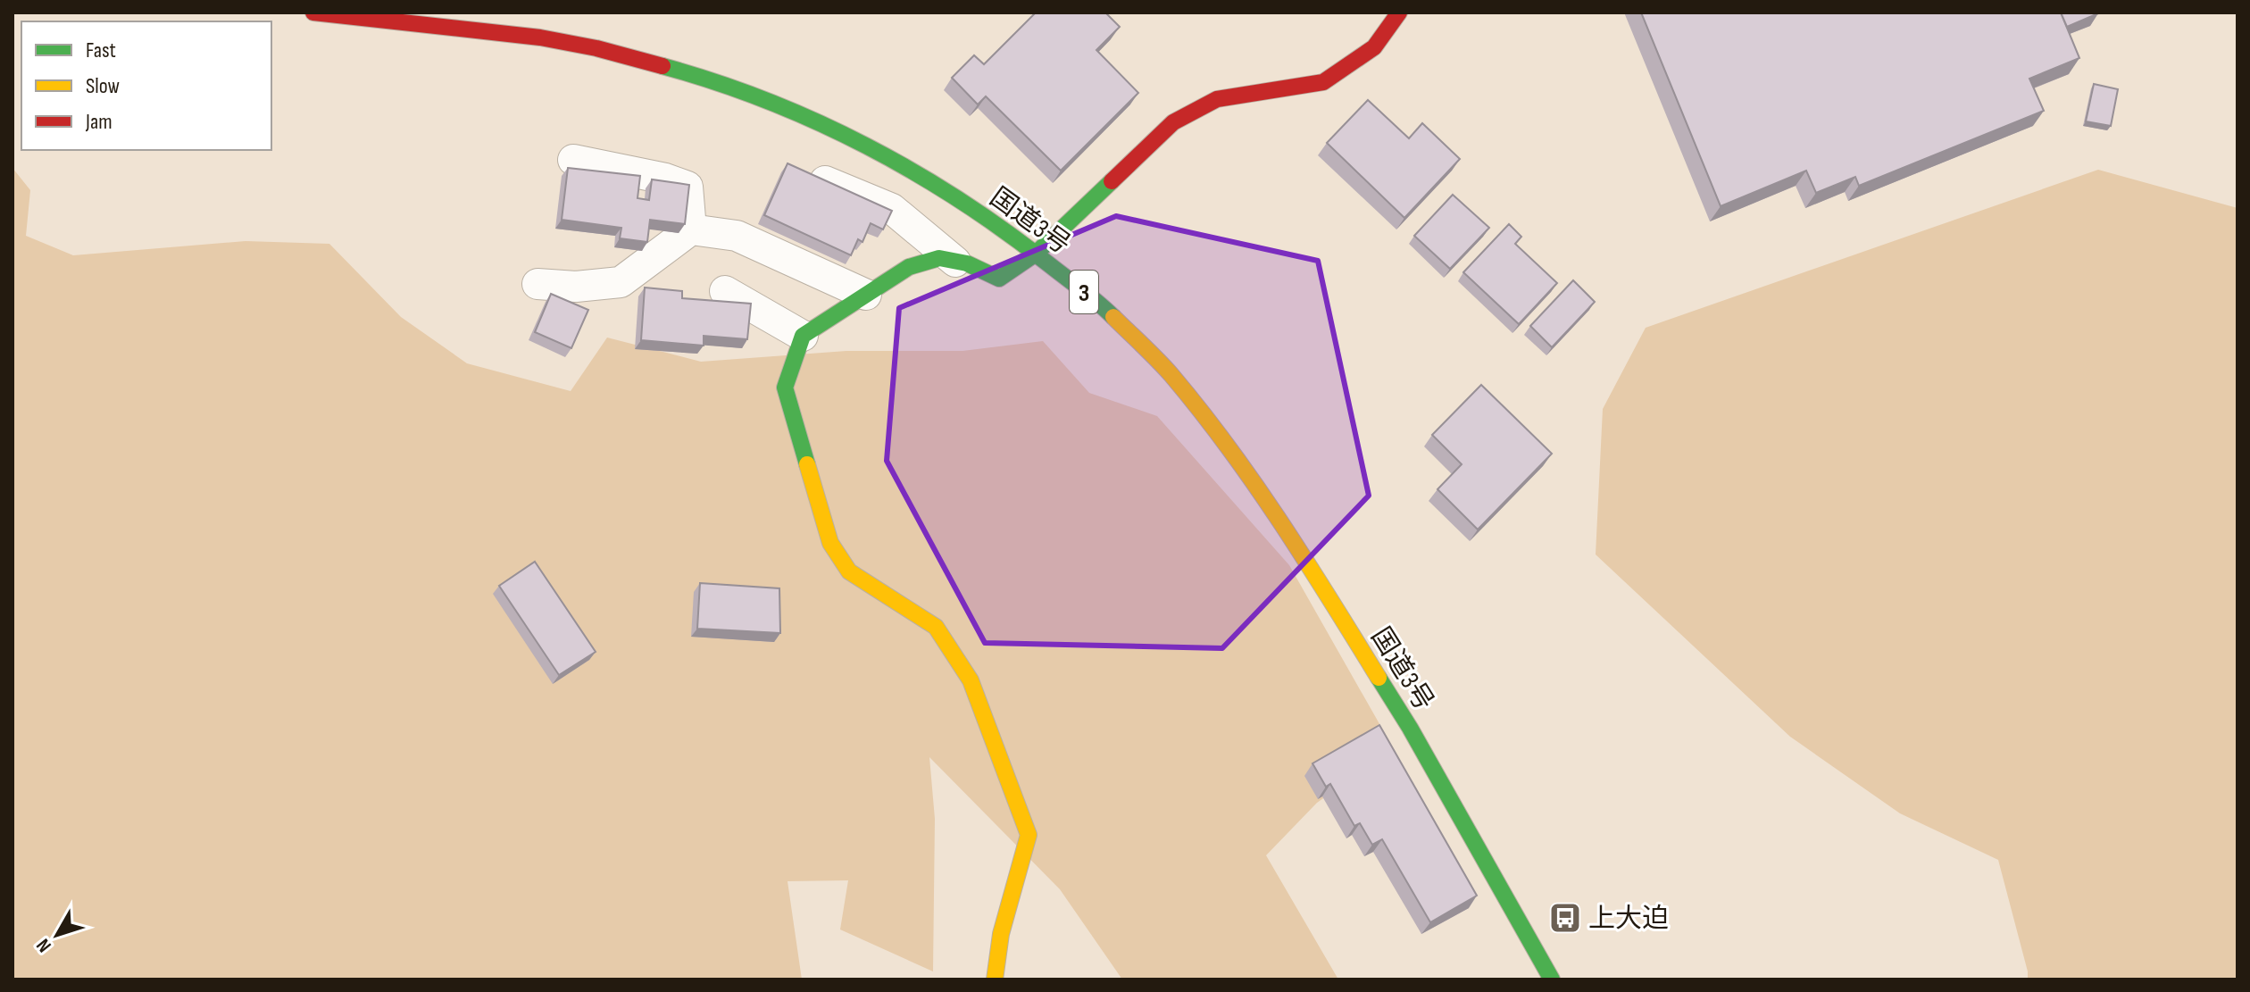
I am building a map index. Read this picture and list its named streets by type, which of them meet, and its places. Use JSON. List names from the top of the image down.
{
  "streets": {
    "main road": ["国道3号", "3"]
  },
  "places": {
    "bus stop": ["上大迫"]
  },
  "legend": ["Fast", "Slow", "Jam"],
  "north": "bottom left"
}
